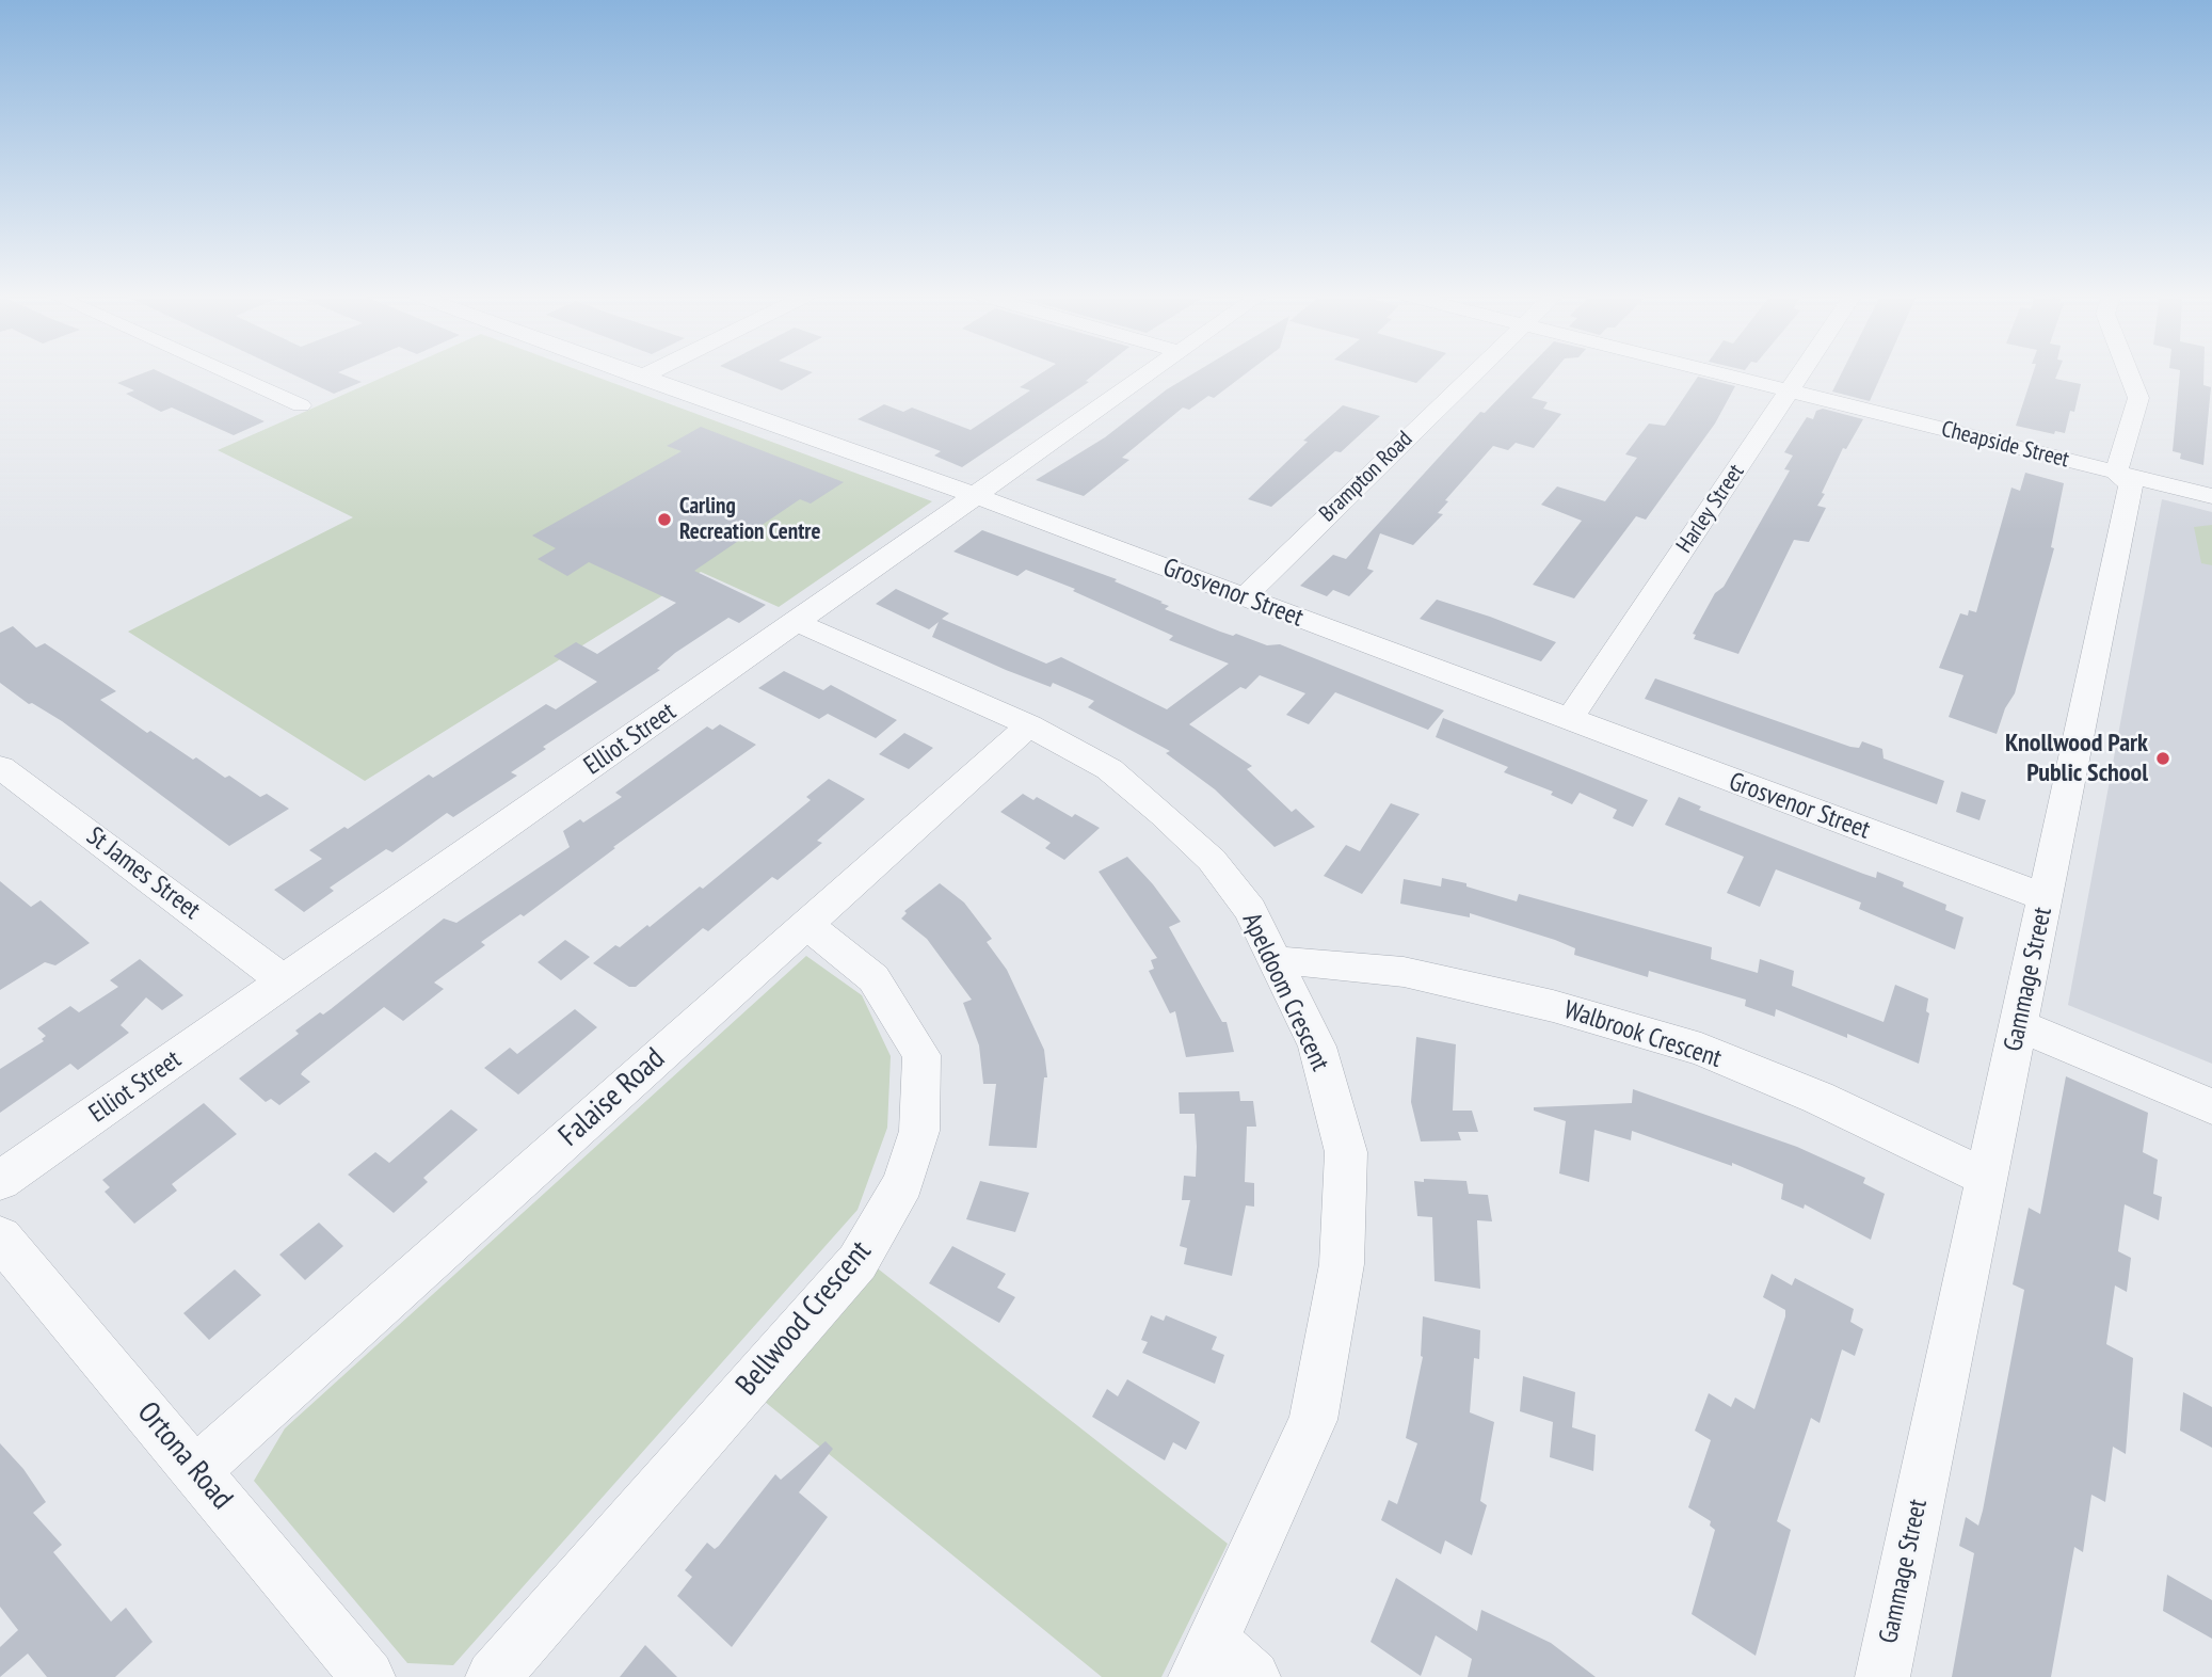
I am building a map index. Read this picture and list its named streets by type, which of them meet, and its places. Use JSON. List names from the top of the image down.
{
  "streets": {
    "street": [
      "Cheapside Street",
      "Brampton Road",
      "Harley Street",
      "Grosvenor Street",
      "Elliot Street",
      "St James Street",
      "Gammage Street",
      "Apeldoom Crescent",
      "Walbrook Crescent",
      "Falaise Road",
      "Bellwood Crescent",
      "Ortona Road"
    ]
  },
  "crossings": [
    ["Cheapside Street", "Harley Street"],
    ["Cheapside Street", "Gammage Street"],
    ["Brampton Road", "Grosvenor Street"],
    ["Harley Street", "Grosvenor Street"],
    ["Grosvenor Street", "Elliot Street"],
    ["Grosvenor Street", "Gammage Street"],
    ["Elliot Street", "St James Street"],
    ["Elliot Street", "Apeldoom Crescent"],
    ["Gammage Street", "Walbrook Crescent"],
    ["Apeldoom Crescent", "Walbrook Crescent"],
    ["Apeldoom Crescent", "Falaise Road"],
    ["Falaise Road", "Bellwood Crescent"],
    ["Falaise Road", "Ortona Road"]
  ],
  "places": ["Carling Recreation Centre", "Knollwood Park Public School"]
}
